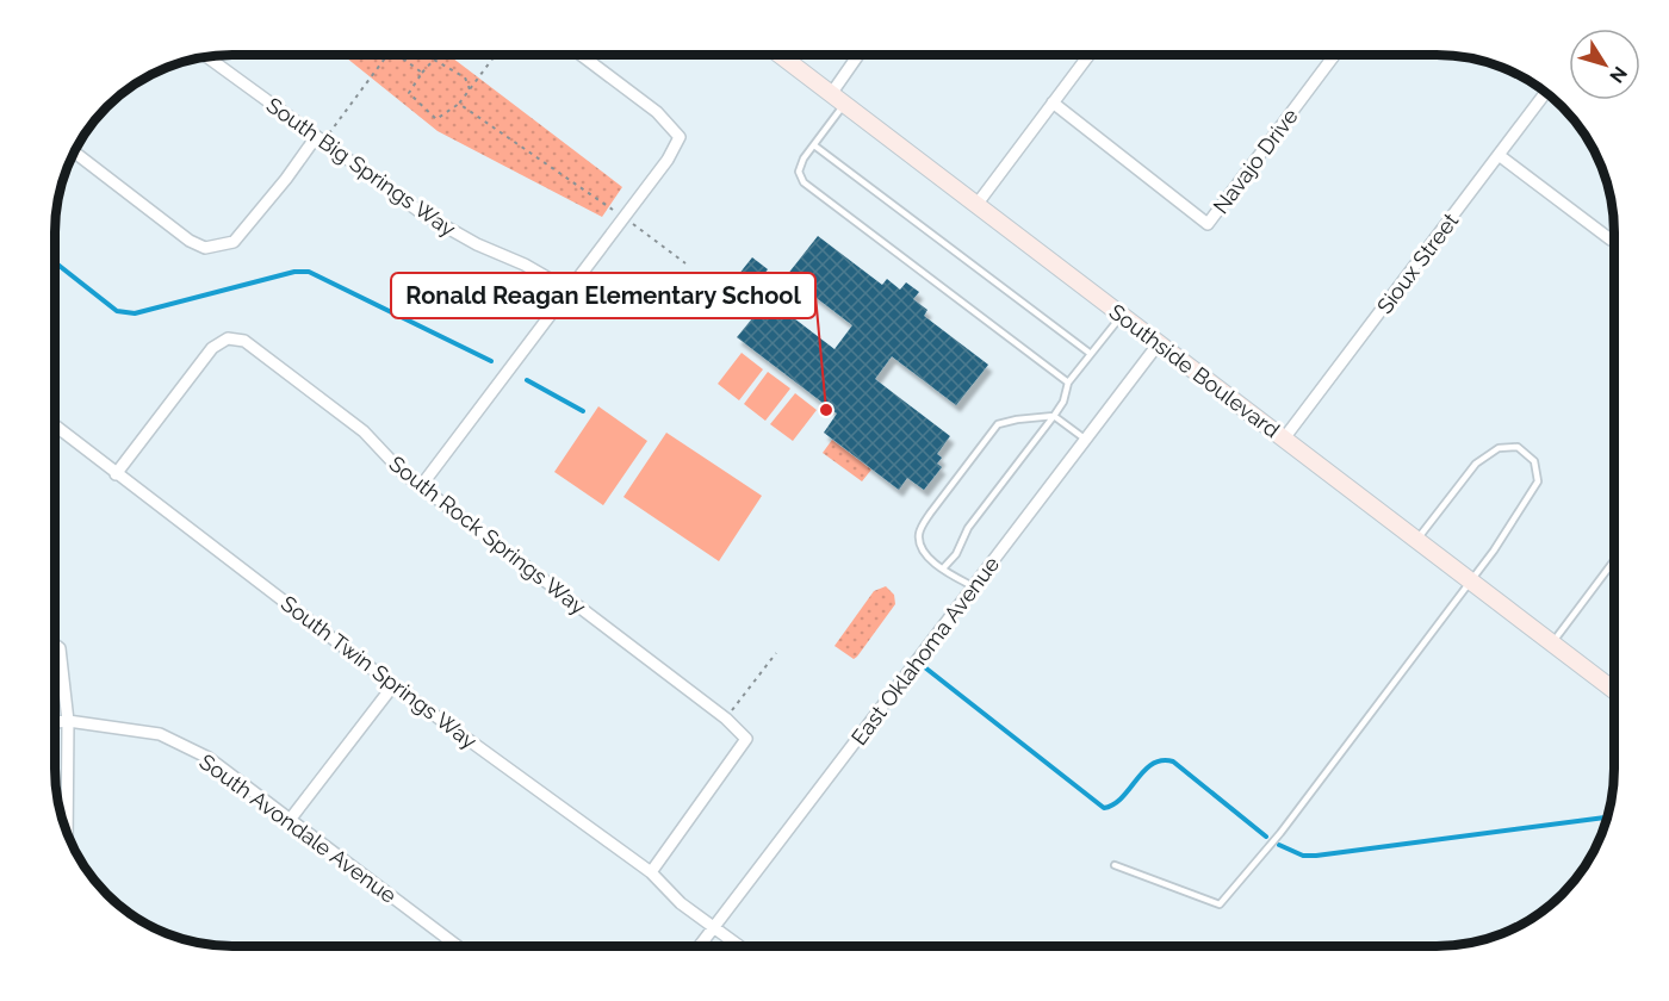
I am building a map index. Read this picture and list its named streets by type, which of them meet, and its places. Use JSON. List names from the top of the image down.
{
  "streets": {
    "main road": ["Southside Boulevard"],
    "street": [
      "Navajo Drive",
      "South Big Springs Way",
      "Sioux Street",
      "South Rock Springs Way",
      "East Oklahoma Avenue",
      "South Twin Springs Way",
      "South Avondale Avenue"
    ]
  },
  "crossings": [
    ["Sioux Street", "Southside Boulevard"],
    ["Southside Boulevard", "East Oklahoma Avenue"],
    ["South Rock Springs Way", "South Twin Springs Way"],
    ["East Oklahoma Avenue", "South Twin Springs Way"]
  ],
  "places": ["Ronald Reagan Elementary School"],
  "north": "bottom right"
}
